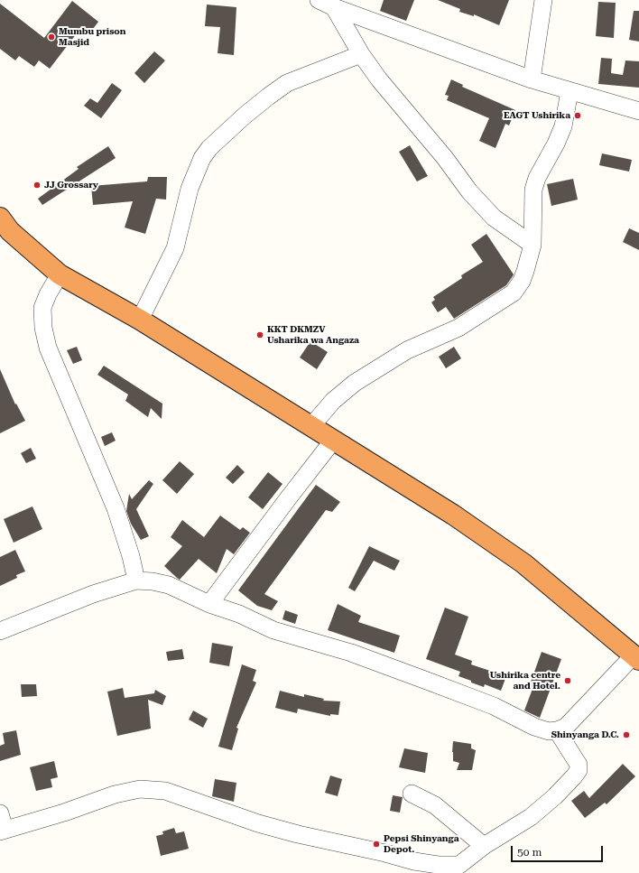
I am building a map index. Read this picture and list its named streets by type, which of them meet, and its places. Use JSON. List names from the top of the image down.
{
  "places": [
    "Mumbu prison Masjid",
    "EAGT Ushirika",
    "JJ Grossary",
    "KKT DKMZV Usharika wa Angaza",
    "Ushirika centre and Hotel.",
    "Shinyanga D.C.",
    "Pepsi Shinyanga Depot."
  ],
  "scale_bar": "50 m"
}
